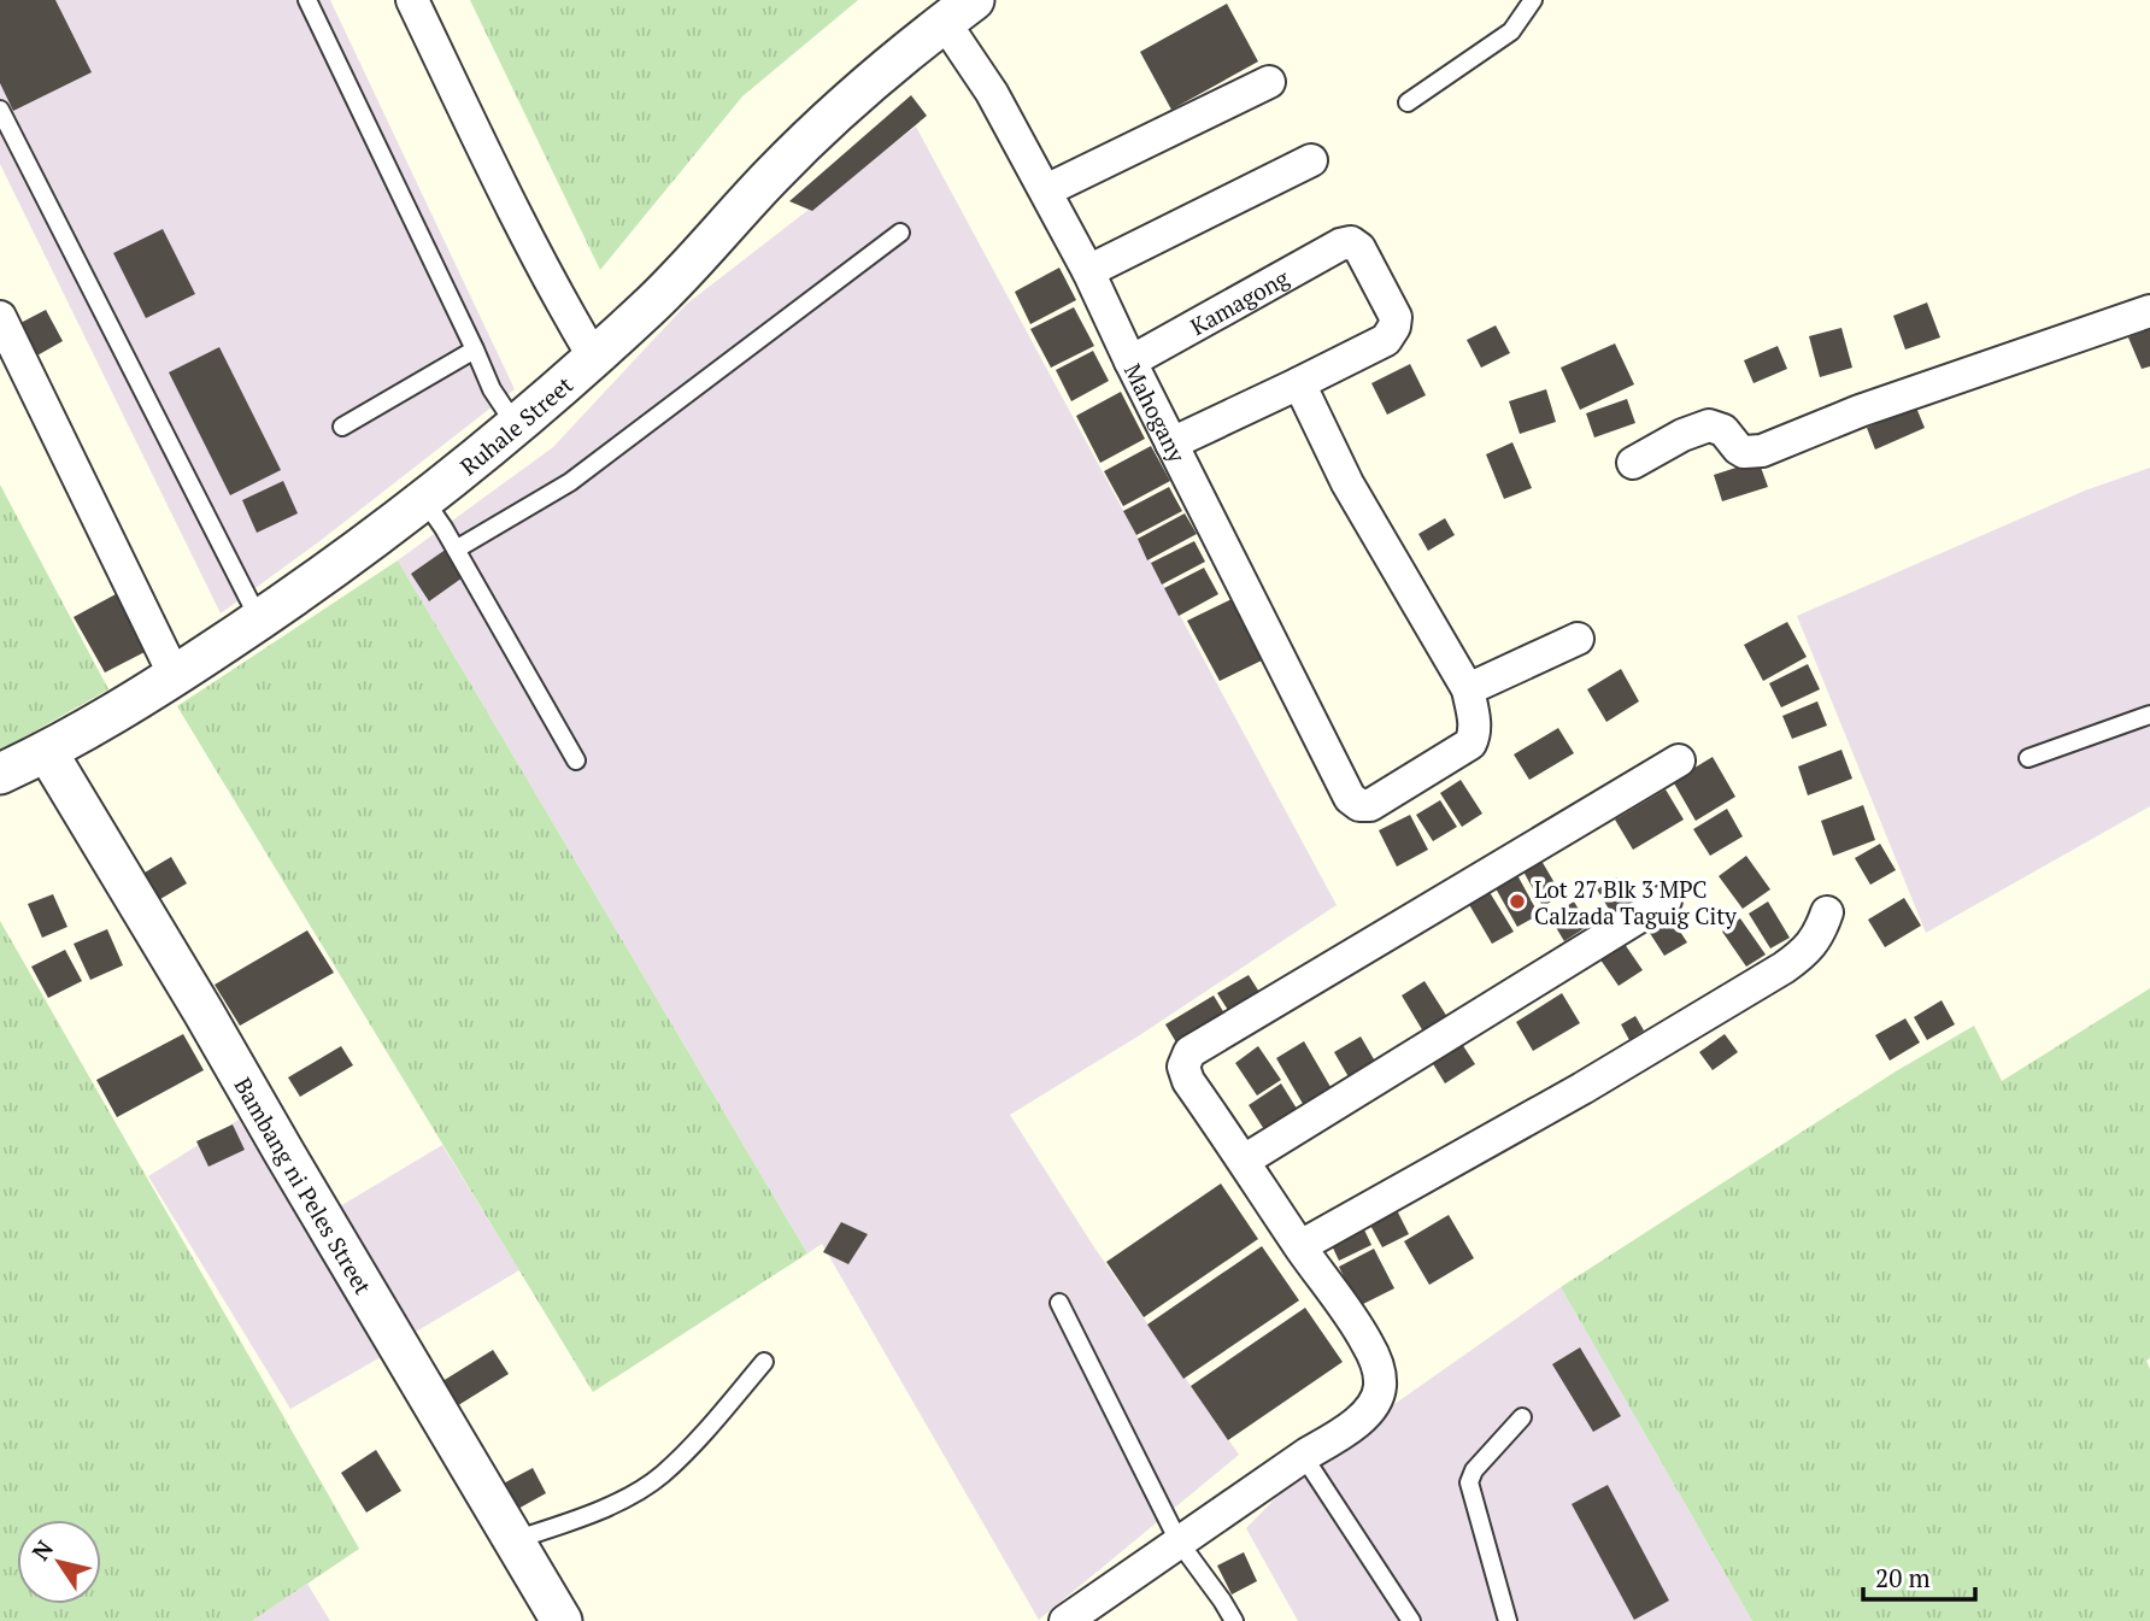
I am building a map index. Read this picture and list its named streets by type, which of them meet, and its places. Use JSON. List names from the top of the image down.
{
  "streets": {
    "street": [
      "Kamagong",
      "Mahogany",
      "Ruhale Street",
      "Bambang ni Peles Street"
    ]
  },
  "crossings": [
    ["Kamagong", "Mahogany"],
    ["Mahogany", "Ruhale Street"],
    ["Ruhale Street", "Bambang ni Peles Street"]
  ],
  "places": ["Lot 27 Blk 3 MPC Calzada Taguig City"],
  "scale_bar": "20 m",
  "north": "top left"
}
